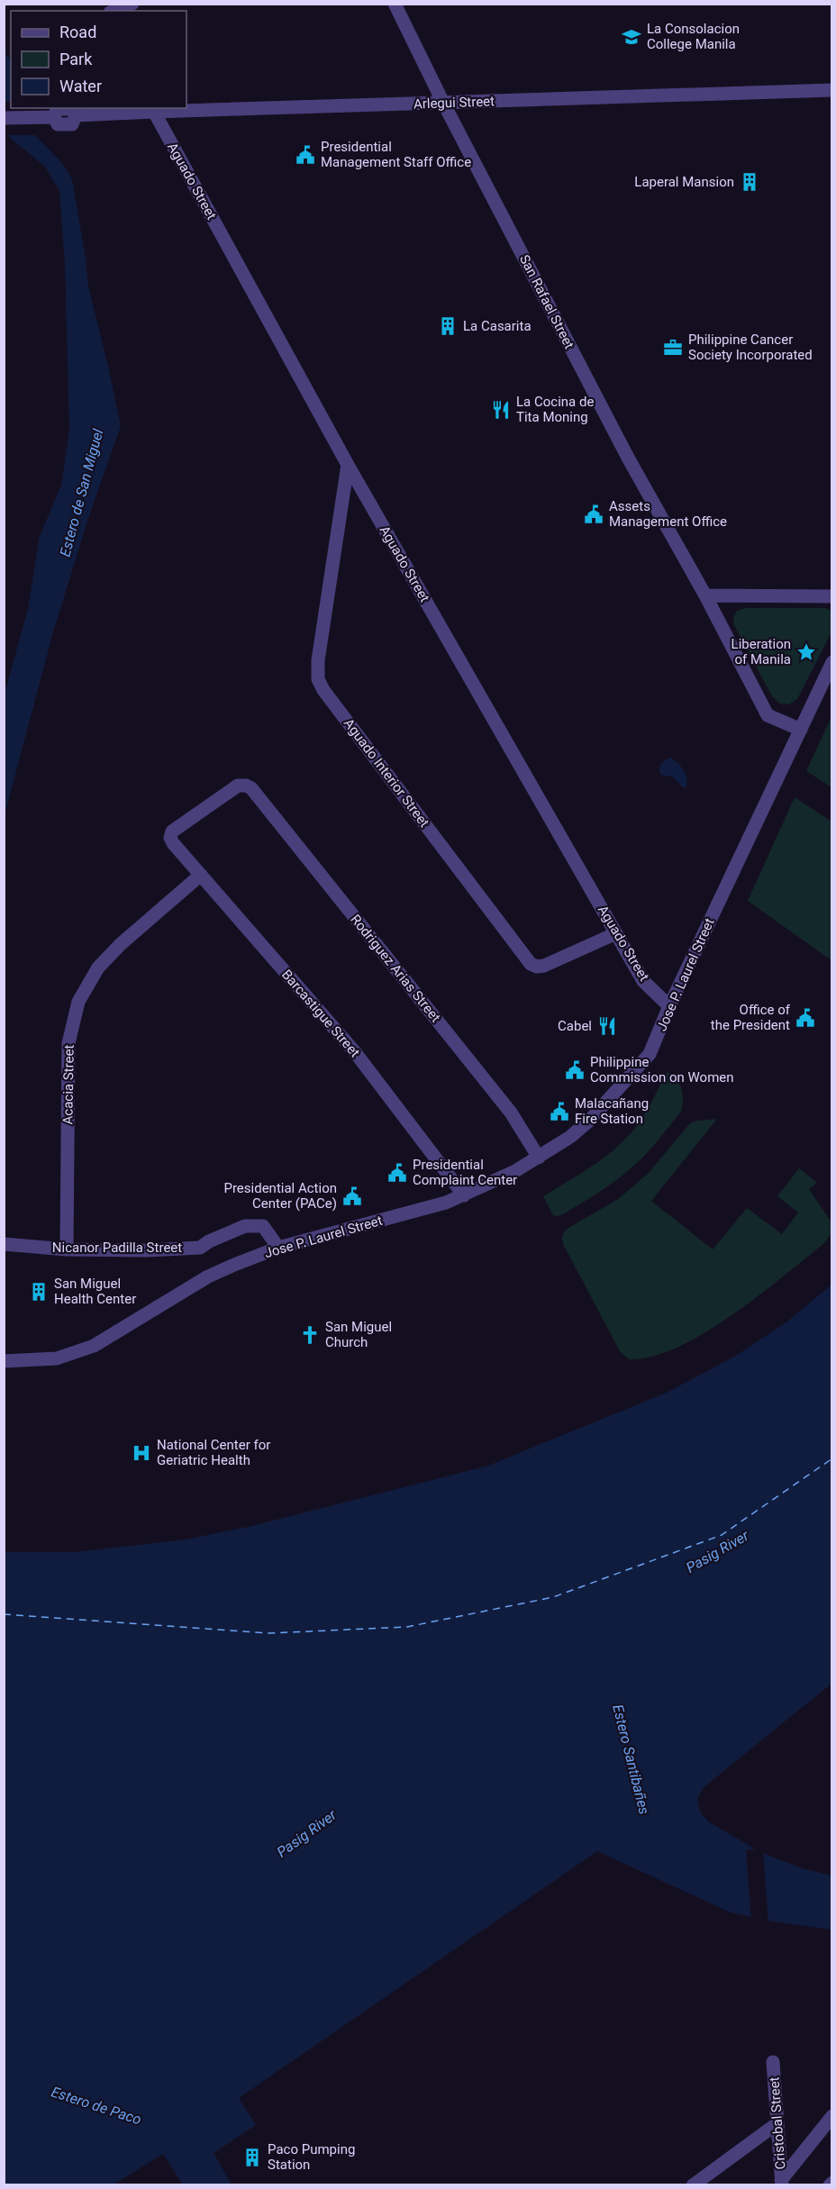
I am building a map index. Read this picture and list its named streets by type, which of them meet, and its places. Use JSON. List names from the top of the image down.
{
  "streets": {
    "street": [
      "Arlegui Street",
      "Aguado Street",
      "San Rafael Street",
      "Aguado Interior Street",
      "Rodriguez Arias Street",
      "Jose P. Laurel Street",
      "Barcastigue Street",
      "Acacia Street",
      "Nicanor Padilla Street",
      "Cristobal Street"
    ]
  },
  "crossings": [
    ["Arlegui Street", "Aguado Street"],
    ["Arlegui Street", "San Rafael Street"],
    ["Aguado Street", "Aguado Interior Street"],
    ["Aguado Street", "Jose P. Laurel Street"],
    ["San Rafael Street", "Jose P. Laurel Street"],
    ["Rodriguez Arias Street", "Jose P. Laurel Street"],
    ["Rodriguez Arias Street", "Barcastigue Street"],
    ["Jose P. Laurel Street", "Barcastigue Street"],
    ["Jose P. Laurel Street", "Nicanor Padilla Street"],
    ["Barcastigue Street", "Acacia Street"],
    ["Acacia Street", "Nicanor Padilla Street"]
  ],
  "water": [
    "Estero de San Miguel",
    "Pasig River",
    "Estero Santibañes",
    "Estero de Paco"
  ],
  "places": {
    "school or university": ["La Consolacion College Manila"],
    "public building": [
      "Presidential Management Staff Office",
      "Assets Management Office",
      "Office of the President",
      "Philippine Commission on Women",
      "Malacañang Fire Station",
      "Presidential Complaint Center",
      "Presidential Action Center (PACe)"
    ],
    "building": [
      "Laperal Mansion",
      "La Casarita",
      "San Miguel Health Center",
      "Paco Pumping Station"
    ],
    "office": ["Philippine Cancer Society Incorporated"],
    "restaurant": ["La Cocina de Tita Moning", "Cabel"],
    "place": ["Liberation of Manila"],
    "church": ["San Miguel Church"],
    "hospital": ["National Center for Geriatric Health"]
  },
  "legend": ["Road", "Park", "Water"]
}
